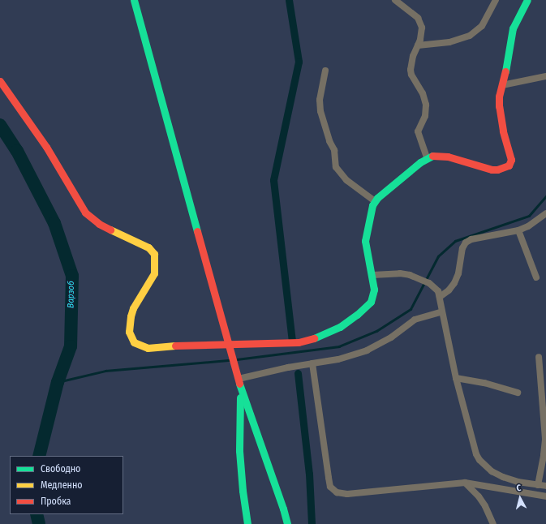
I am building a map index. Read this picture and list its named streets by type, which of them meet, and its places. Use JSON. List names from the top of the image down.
{
  "water": ["Варзоб"],
  "legend": ["Свободно", "Медленно", "Пробка"],
  "north": "top"
}
